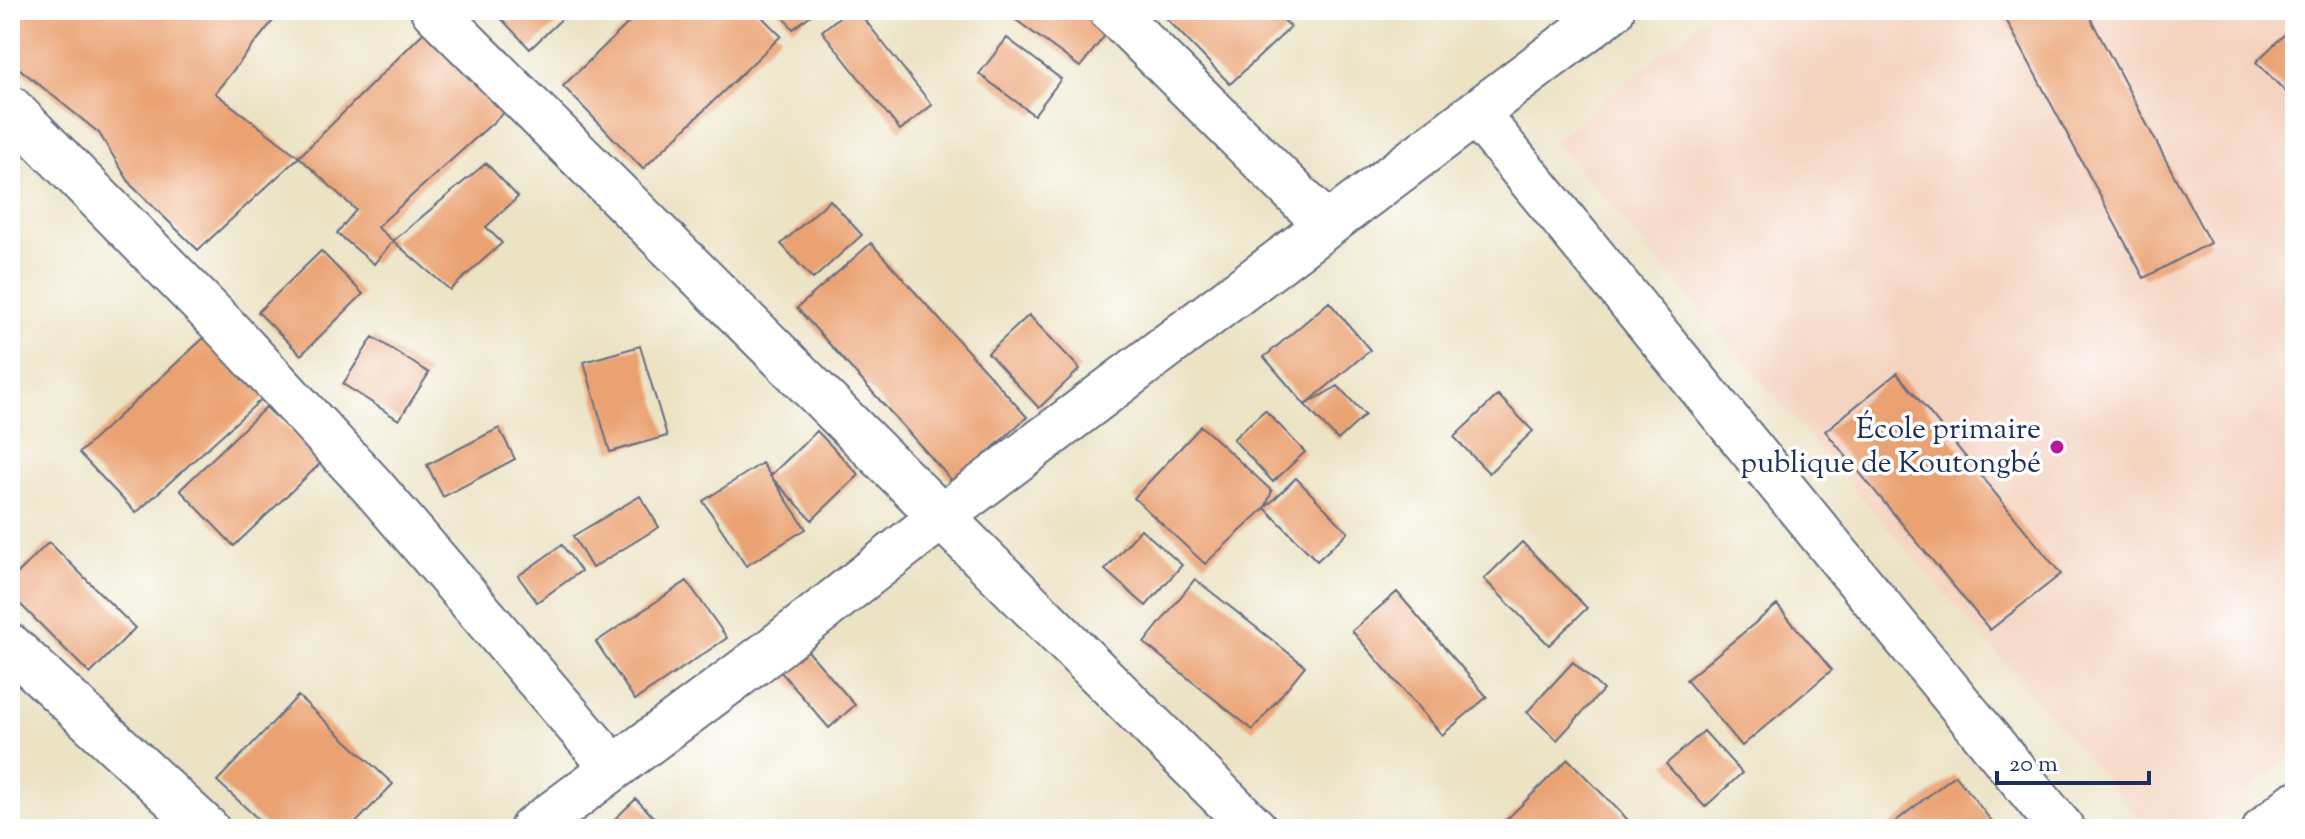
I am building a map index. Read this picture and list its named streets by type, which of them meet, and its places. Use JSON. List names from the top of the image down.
{
  "places": ["École primaire publique de Koutongbé"],
  "scale_bar": "20 m"
}
